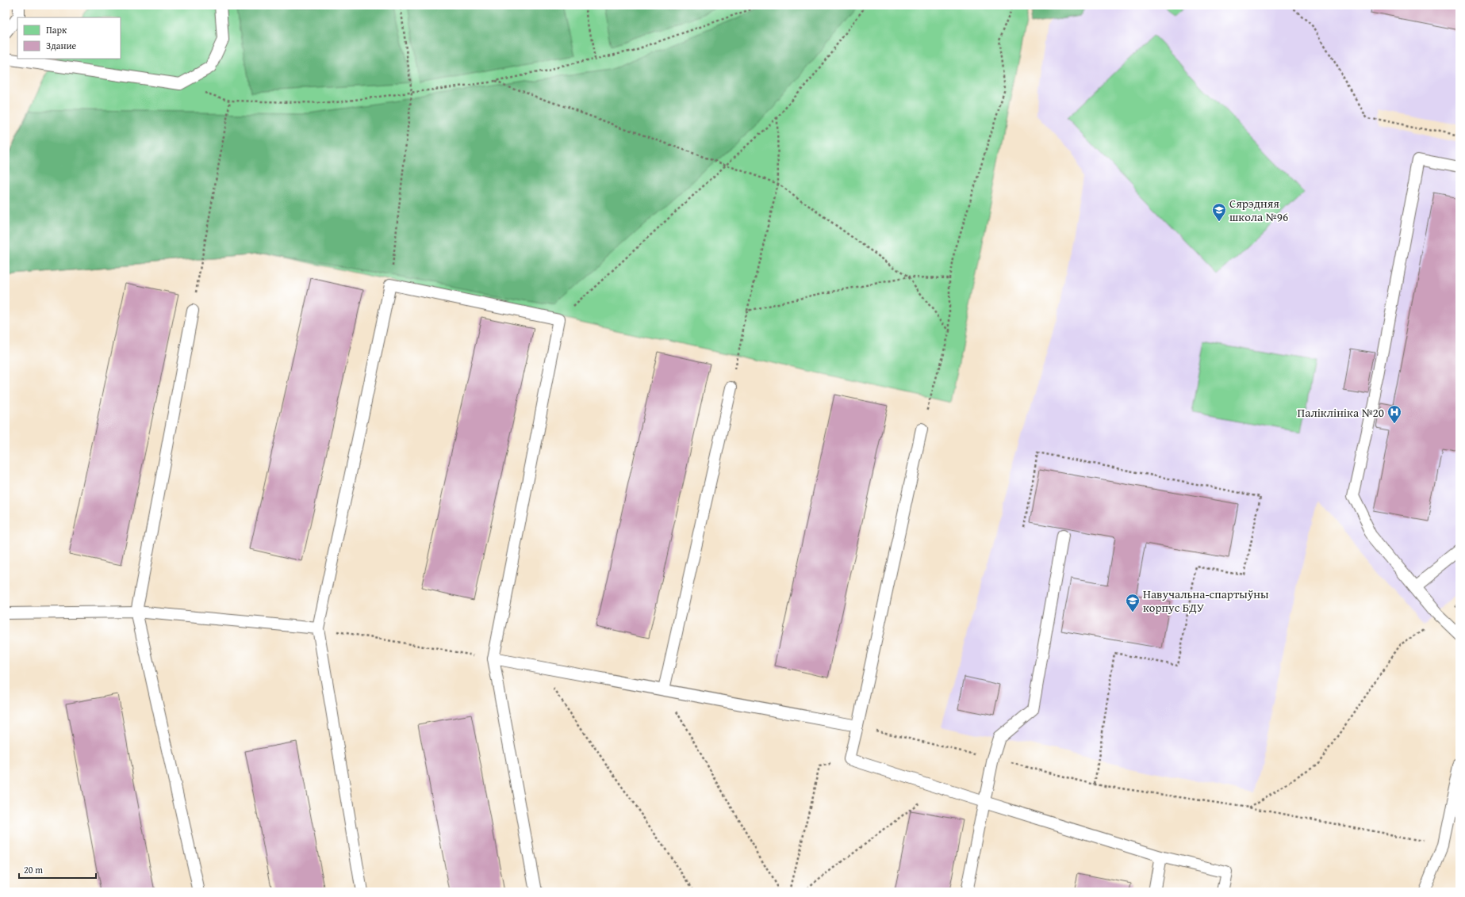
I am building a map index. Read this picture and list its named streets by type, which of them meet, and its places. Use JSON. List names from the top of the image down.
{
  "places": {
    "school or university": ["Сярэдняя школа №96", "Навучальна-спартыўны корпус БДУ"],
    "hospital": ["Паліклініка №20"]
  },
  "legend": ["Парк", "Здание"],
  "scale_bar": "20 m"
}
